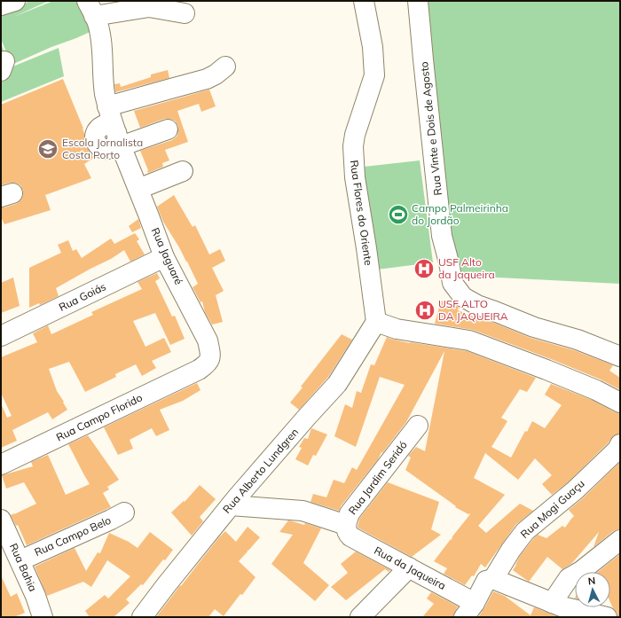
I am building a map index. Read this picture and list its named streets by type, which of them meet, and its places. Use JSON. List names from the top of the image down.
{
  "streets": {
    "street": [
      "Rua Vinte e Dois de Agosto",
      "Rua Flores do Oriente",
      "Rua Jaguaré",
      "Rua Goiás",
      "Rua Campo Florido",
      "Rua Alberto Lundgren",
      "Rua Jardim Seridó",
      "Rua Mogi Guaçu",
      "Rua Campo Belo",
      "Rua Bahia",
      "Rua da Jaqueira"
    ]
  },
  "crossings": [
    ["Rua Flores do Oriente", "Rua Alberto Lundgren"],
    ["Rua Jaguaré", "Rua Goiás"],
    ["Rua Jaguaré", "Rua Campo Florido"],
    ["Rua Alberto Lundgren", "Rua da Jaqueira"],
    ["Rua Jardim Seridó", "Rua da Jaqueira"],
    ["Rua Mogi Guaçu", "Rua da Jaqueira"],
    ["Rua Campo Belo", "Rua Bahia"]
  ],
  "places": {
    "school or university": ["Escola Jornalista Costa Porto"],
    "sports": ["Campo Palmeirinha do Jordão"],
    "hospital": ["USF Alto da Jaqueira", "USF ALTO DA JAQUEIRA"]
  },
  "north": "top"
}
